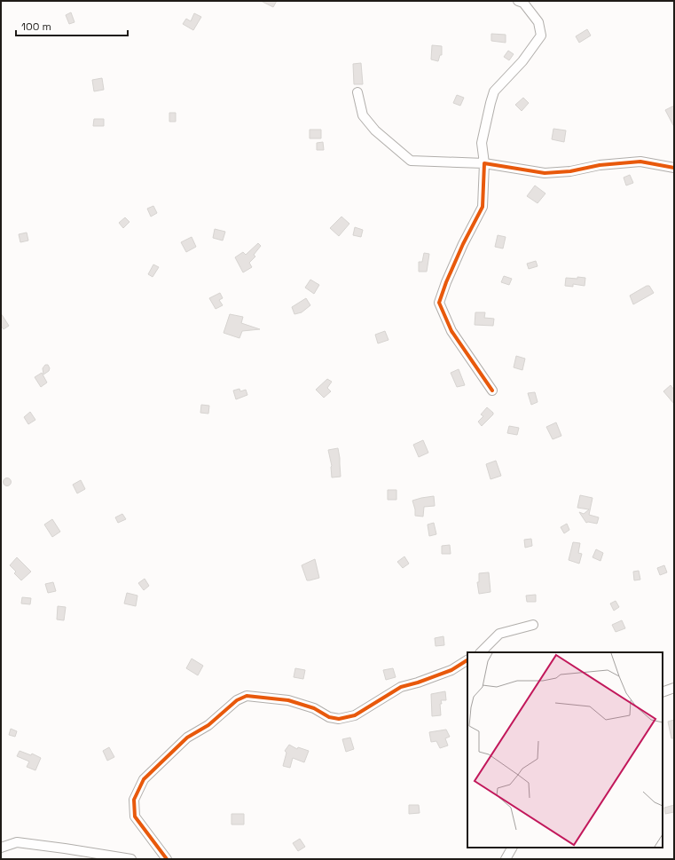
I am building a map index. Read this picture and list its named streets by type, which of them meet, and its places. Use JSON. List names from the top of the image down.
{
  "scale_bar": "100 m"
}
